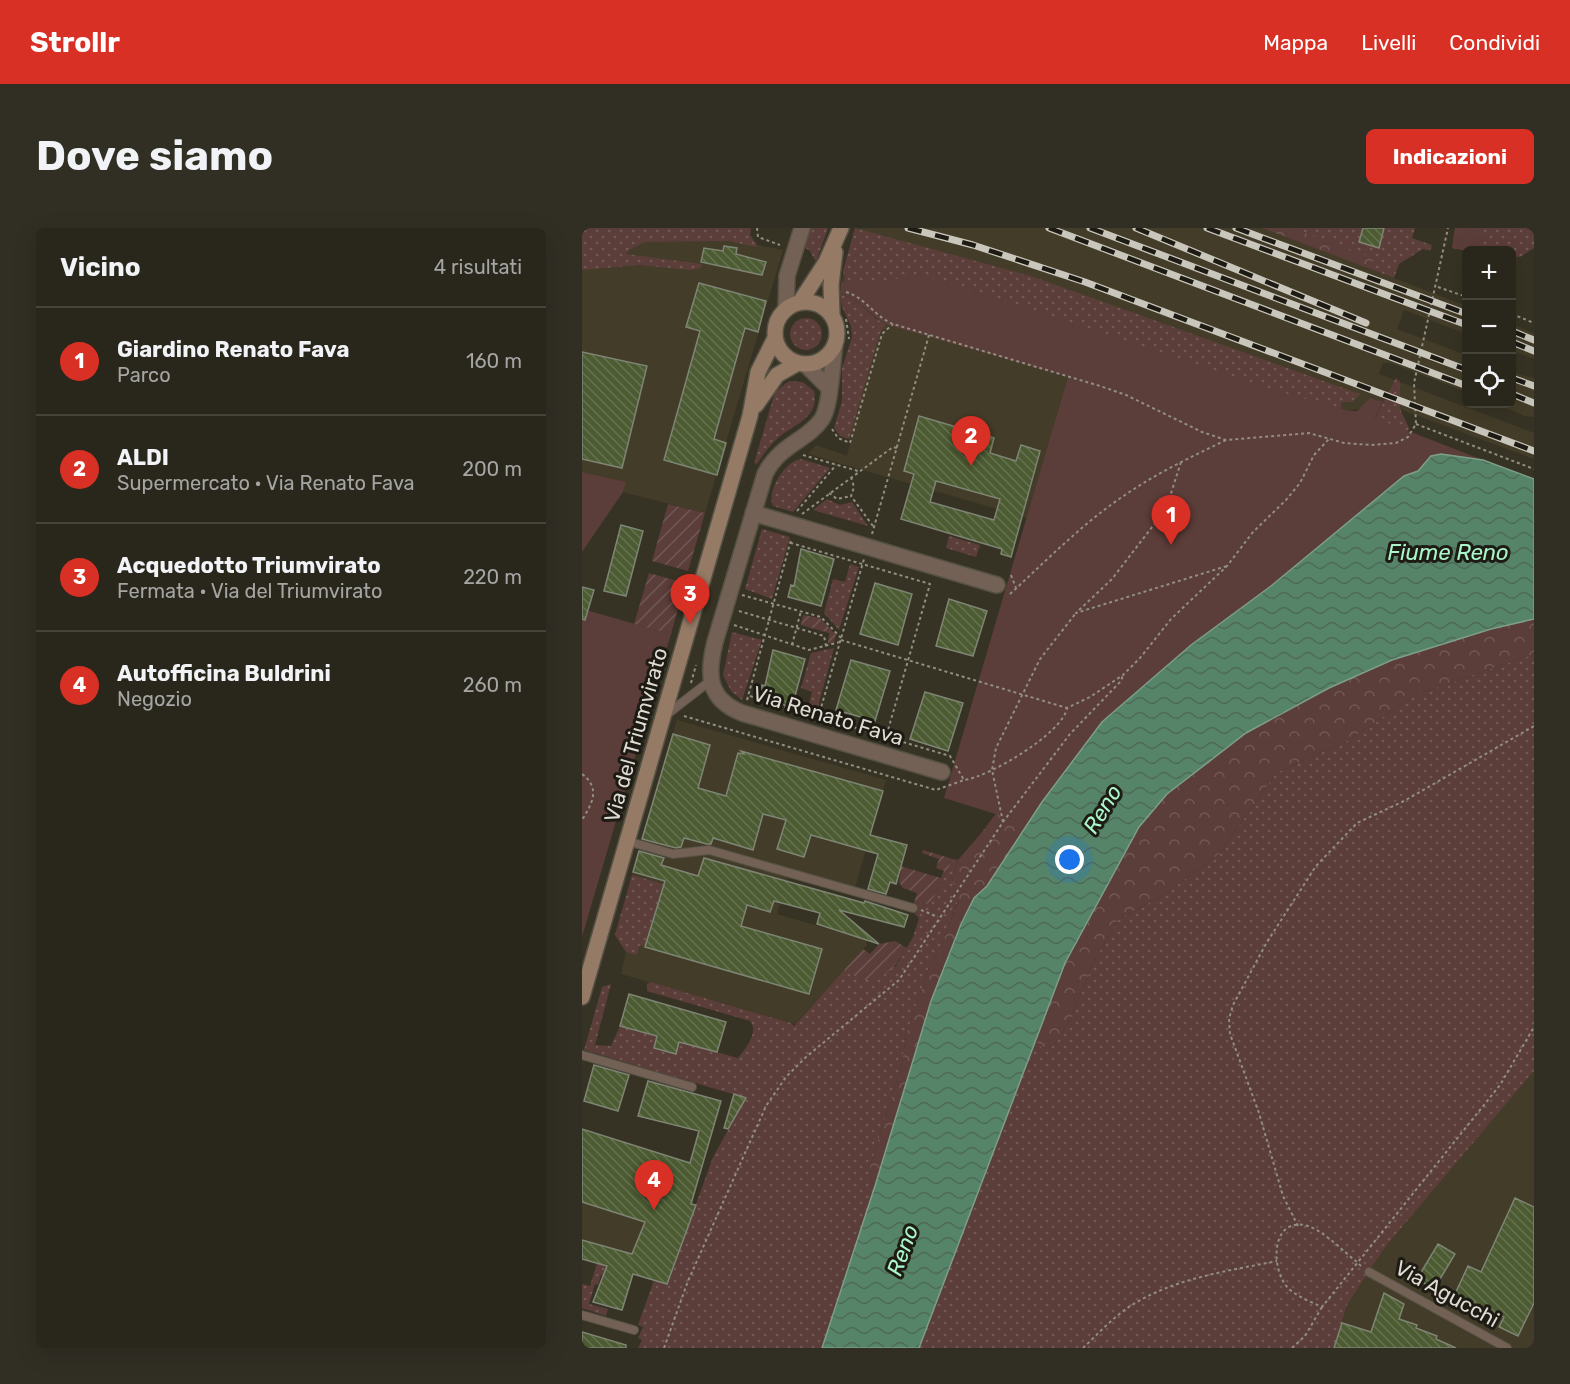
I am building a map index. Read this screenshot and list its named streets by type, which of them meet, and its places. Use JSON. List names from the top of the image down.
{
  "streets": {
    "main road": ["Via del Triumvirato"],
    "street": ["Via Renato Fava"],
    "lane": ["Via Agucchi"]
  },
  "water": ["Fiume Reno", "Reno"],
  "page": {
    "header": "Strollr",
    "nav": ["Mappa", "Livelli", "Condividi"],
    "buttons": "Indicazioni",
    "title": "Dove siamo",
    "heading": ["Vicino", "4 risultati"],
    "map_buttons": ["+", "−"],
    "list": [
      {
        "mark": "1",
        "name": "Giardino Renato Fava",
        "note": "Parco",
        "value": "160 m"
      },
      {
        "mark": "2",
        "name": "ALDI",
        "note": "Supermercato · Via Renato Fava",
        "value": "200 m"
      },
      {
        "mark": "3",
        "name": "Acquedotto Triumvirato",
        "note": "Fermata · Via del Triumvirato",
        "value": "220 m"
      },
      {
        "mark": "4",
        "name": "Autofficina Buldrini",
        "note": "Negozio",
        "value": "260 m"
      }
    ],
    "pins": [
      "2",
      "1",
      "3",
      "4"
    ]
  }
}
